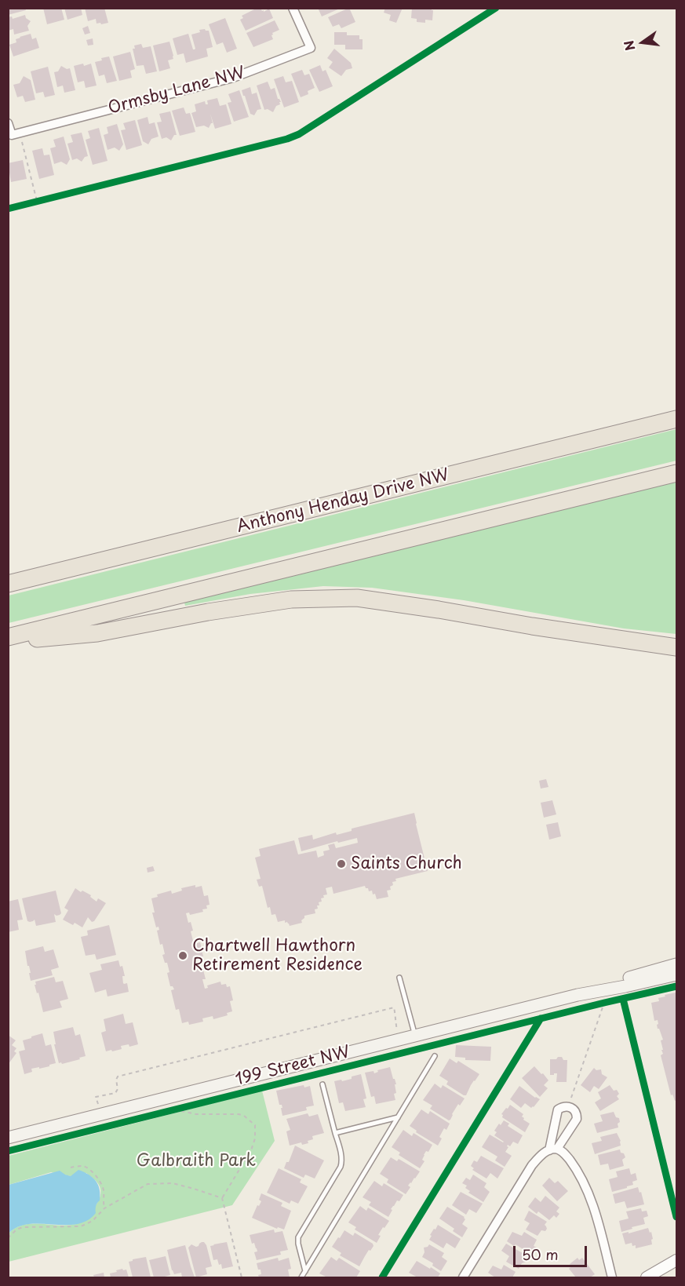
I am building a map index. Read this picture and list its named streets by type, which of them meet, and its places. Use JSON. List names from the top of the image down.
{
  "streets": {
    "highway": ["Anthony Henday Drive NW"],
    "main road": ["199 Street NW"],
    "street": ["Ormsby Lane NW"]
  },
  "parks": ["Galbraith Park"],
  "places": ["Saints Church", "Chartwell Hawthorn Retirement Residence"],
  "scale_bar": "50 m",
  "north": "left"
}
